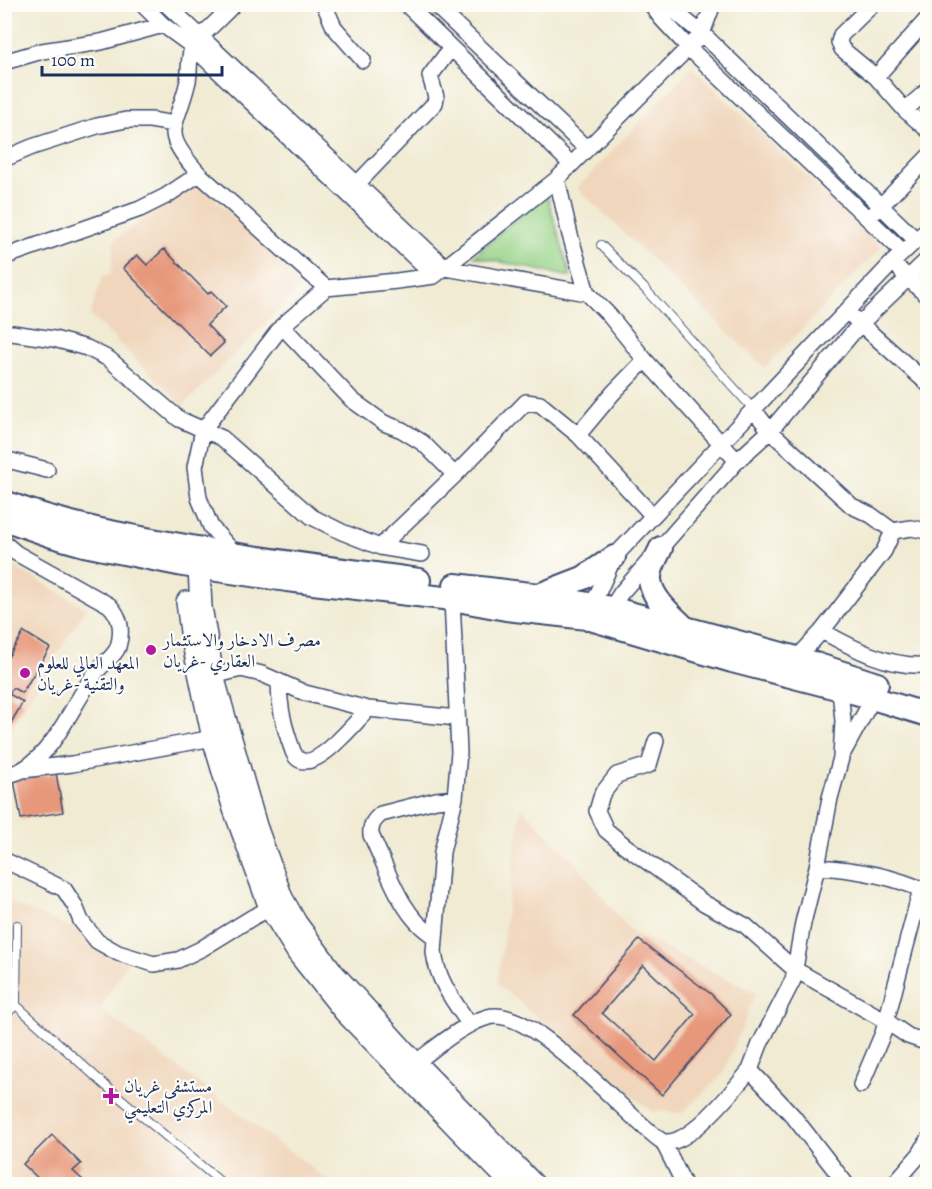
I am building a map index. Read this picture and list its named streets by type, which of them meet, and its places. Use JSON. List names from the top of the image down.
{
  "places": {
    "other": ["مصرف الادخار والاستثمار العقاري -غريان", "المعهد العالي للعلوم والتقنية -غريان"],
    "health": ["مستشفى غريان المركزي التعليمي"]
  },
  "scale_bar": "100 m"
}
